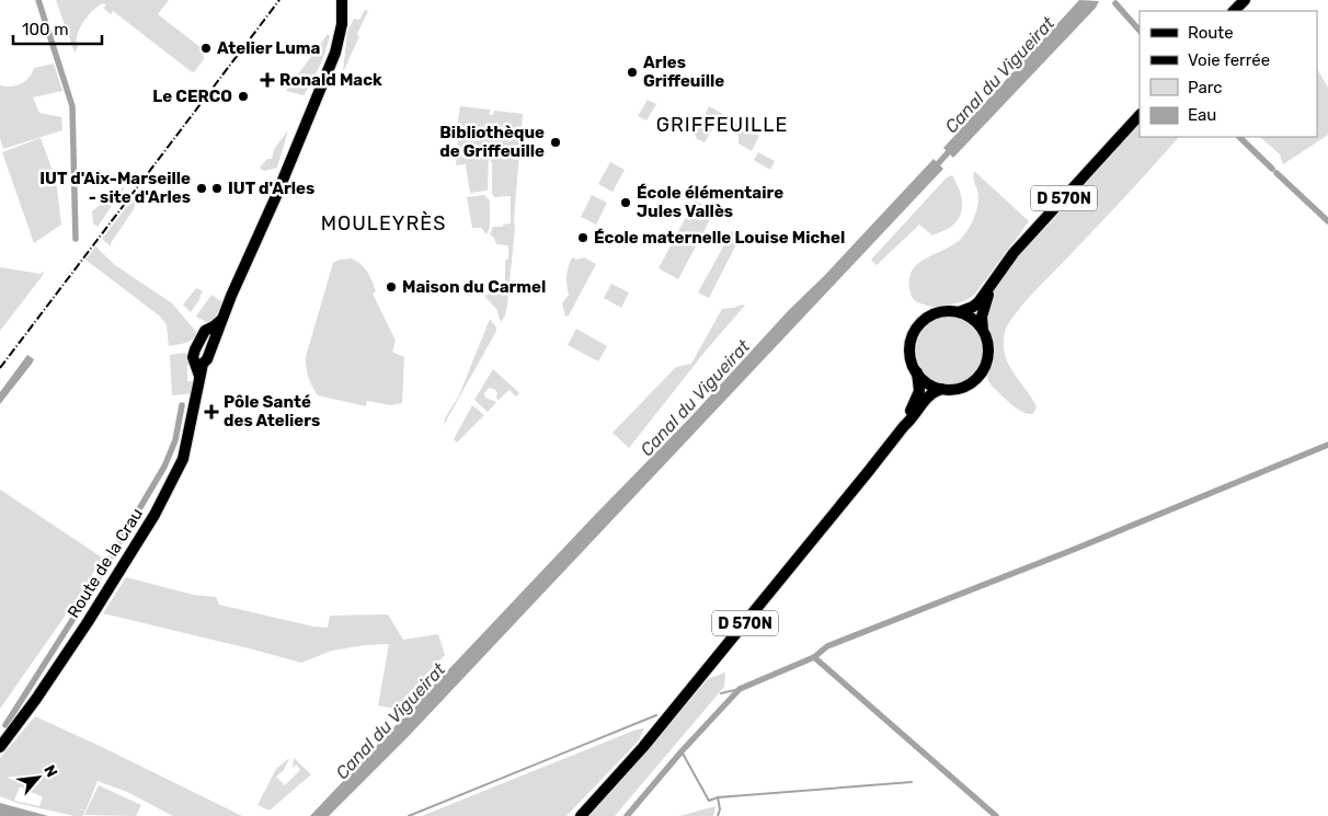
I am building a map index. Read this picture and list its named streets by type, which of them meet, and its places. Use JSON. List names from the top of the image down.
{
  "streets": {
    "main road": ["D 570N", "Route de la Crau"]
  },
  "districts": ["GRIFFEUILLE", "MOULEYRÈS"],
  "water": ["Canal du Vigueirat"],
  "places": {
    "other": [
      "Atelier Luma",
      "Arles Griffeuille",
      "Le CERCO",
      "Bibliothèque de Griffeuille",
      "IUT d'Aix-Marseille - site d'Arles",
      "IUT d'Arles",
      "École élémentaire Jules Vallès",
      "École maternelle Louise Michel",
      "Maison du Carmel"
    ],
    "health": ["Ronald Mack", "Pôle Santé des Ateliers"]
  },
  "legend": [
    "Route",
    "Voie ferrée",
    "Parc",
    "Eau"
  ],
  "scale_bar": "100 m",
  "north": "top right"
}
